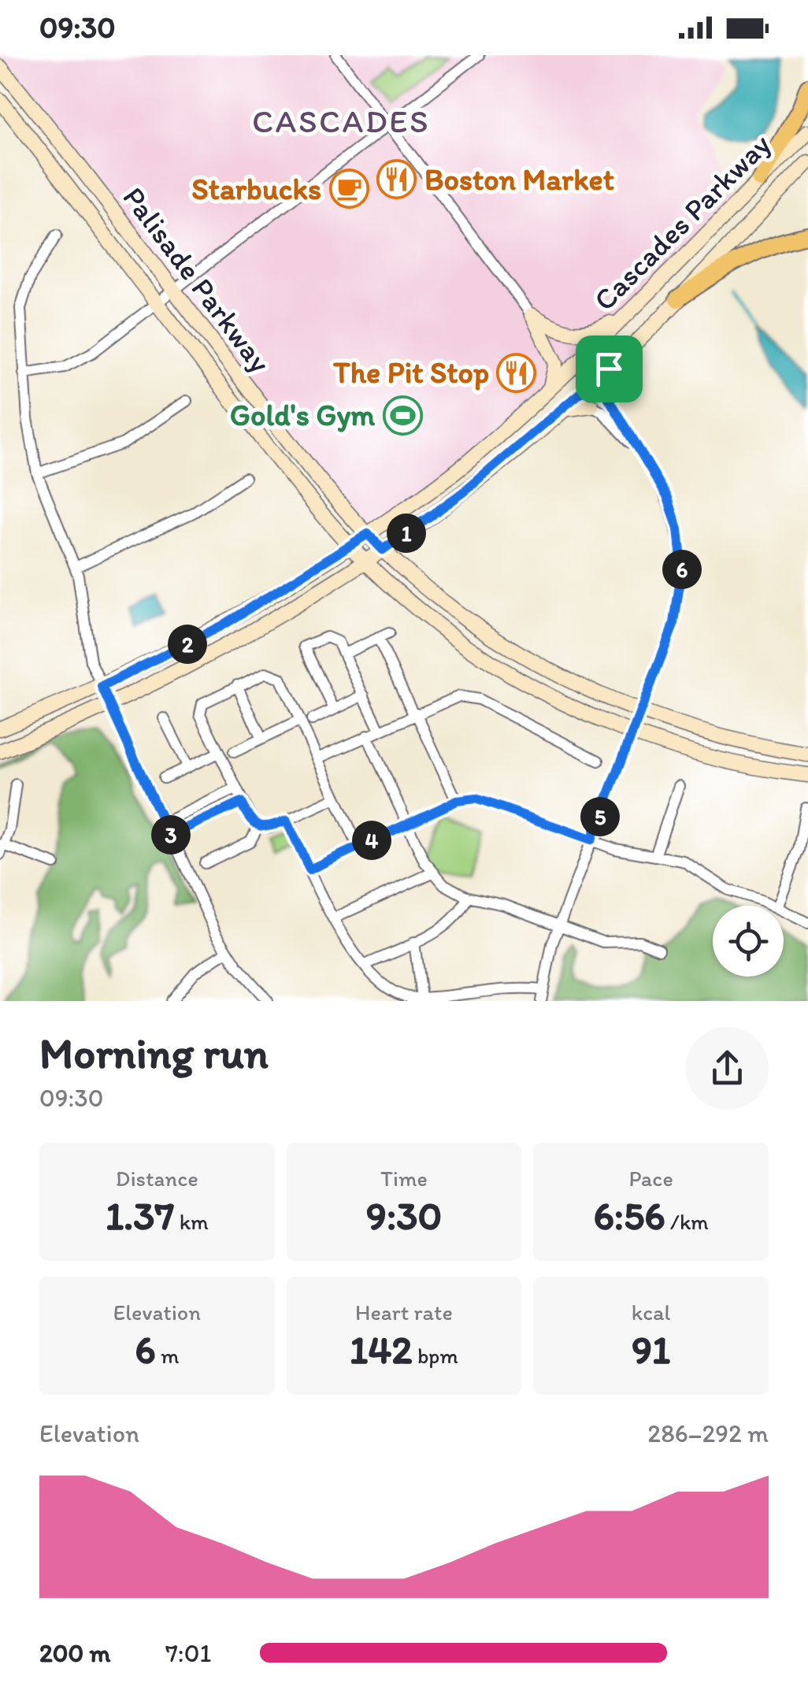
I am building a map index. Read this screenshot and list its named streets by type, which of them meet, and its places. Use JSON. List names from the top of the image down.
{
  "streets": {
    "main road": ["Cascades Parkway", "Palisade Parkway"]
  },
  "crossings": [
    ["Cascades Parkway", "Palisade Parkway"]
  ],
  "districts": ["CASCADES"],
  "places": {
    "restaurant": ["Boston Market", "The Pit Stop"],
    "cafe": ["Starbucks"],
    "sports": ["Gold's Gym"]
  },
  "page": {
    "status": "09:30",
    "pins": [
      "1",
      "6",
      "2",
      "5",
      "3",
      "4"
    ],
    "heading": ["Morning run", "09:30"],
    "stats": [
      ["Distance", "1.37 km"],
      ["Time", "9:30"],
      ["Pace", "6:56 /km"],
      ["Elevation", "6 m"],
      ["Heart rate", "142 bpm"],
      ["kcal", "91"]
    ],
    "chart": ["Elevation", "286–292 m"],
    "list": [
      {
        "name": "200 m",
        "note": "7:01"
      }
    ]
  }
}
